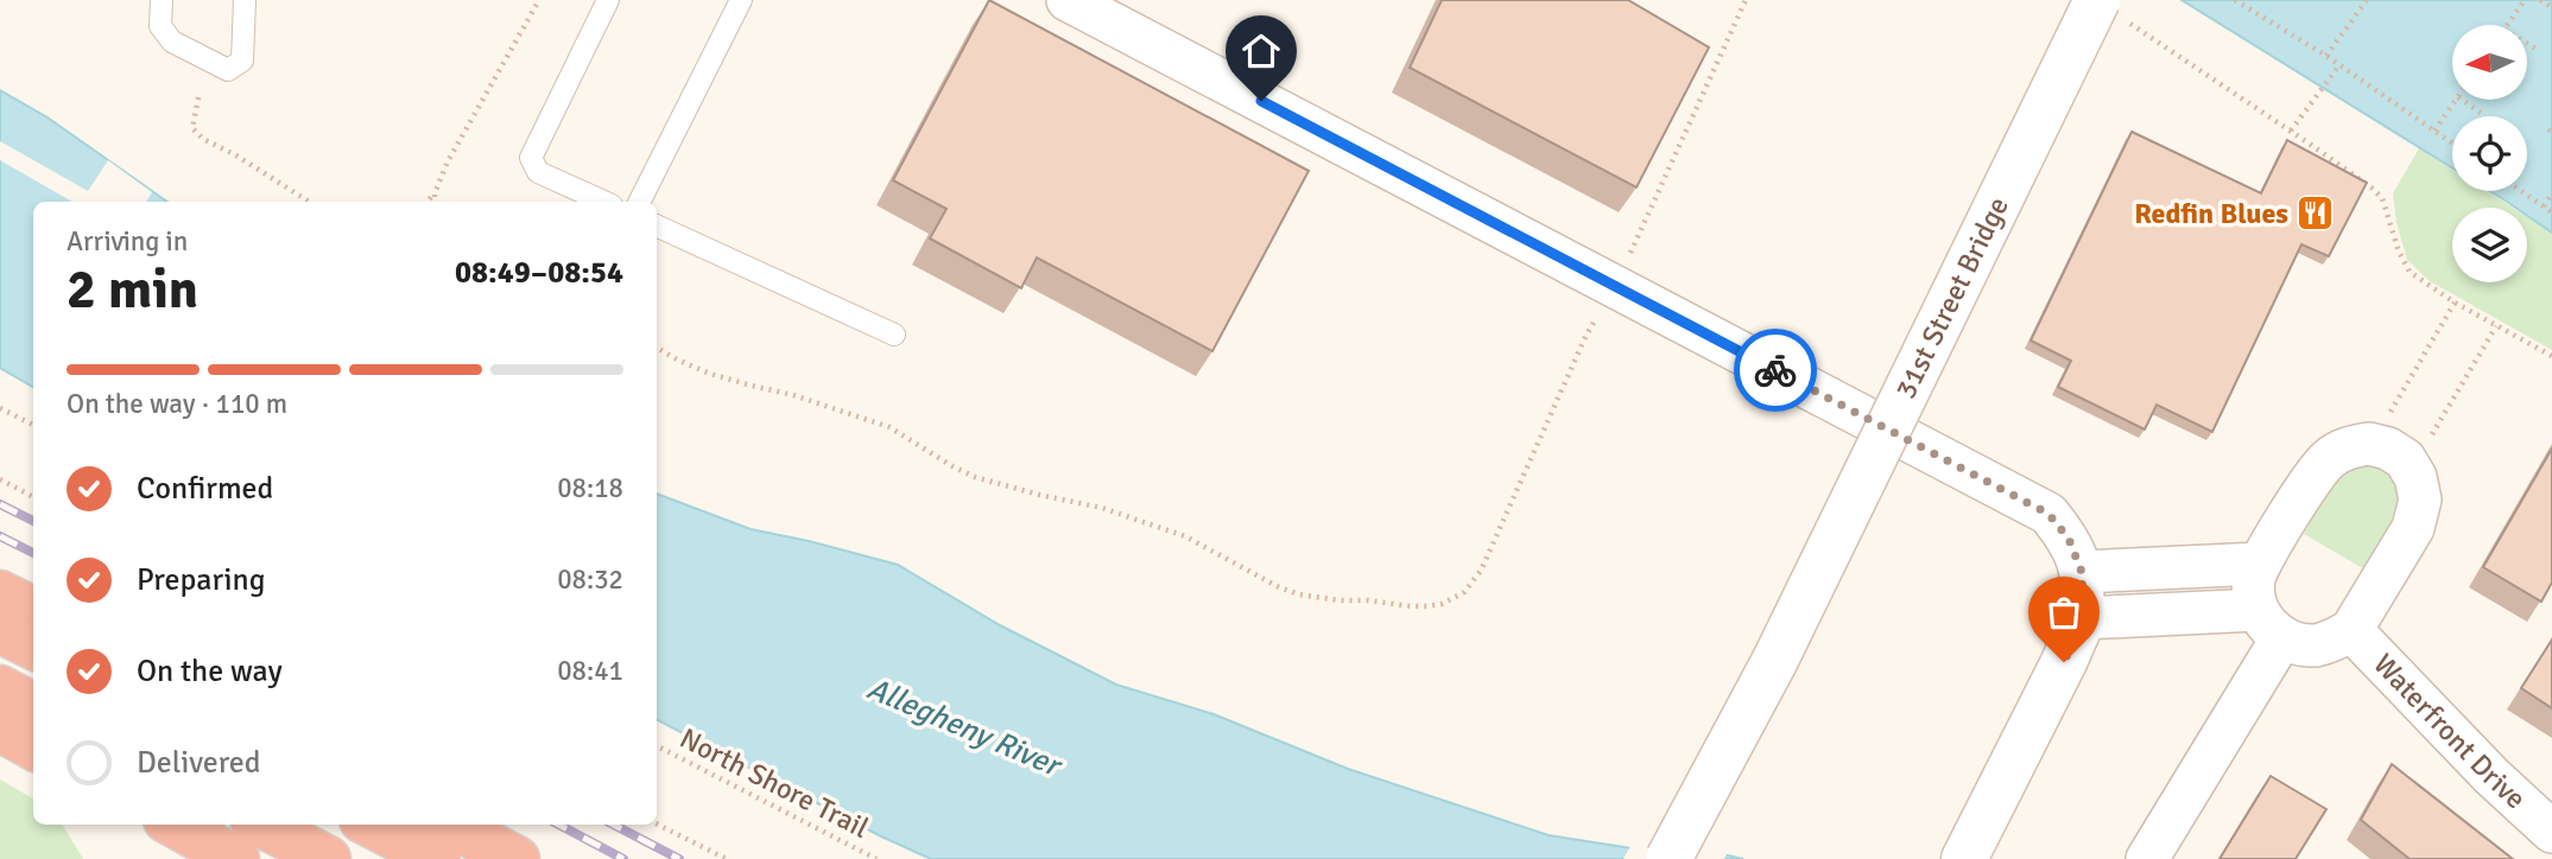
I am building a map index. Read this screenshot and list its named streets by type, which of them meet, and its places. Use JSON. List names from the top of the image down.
{
  "streets": {
    "main road": ["31st Street Bridge"],
    "street": ["Waterfront Drive"],
    "path": ["North Shore Trail"]
  },
  "water": ["Allegheny River"],
  "places": {
    "restaurant": ["Redfin Blues"]
  },
  "north": "left",
  "page": {
    "heading": ["2 min", "Arriving in", "08:49–08:54"],
    "bar": "On the way · 110 m",
    "list": [
      ["Confirmed", "08:18"],
      ["Preparing", "08:32"],
      ["On the way", "08:41"],
      "Delivered"
    ]
  }
}
